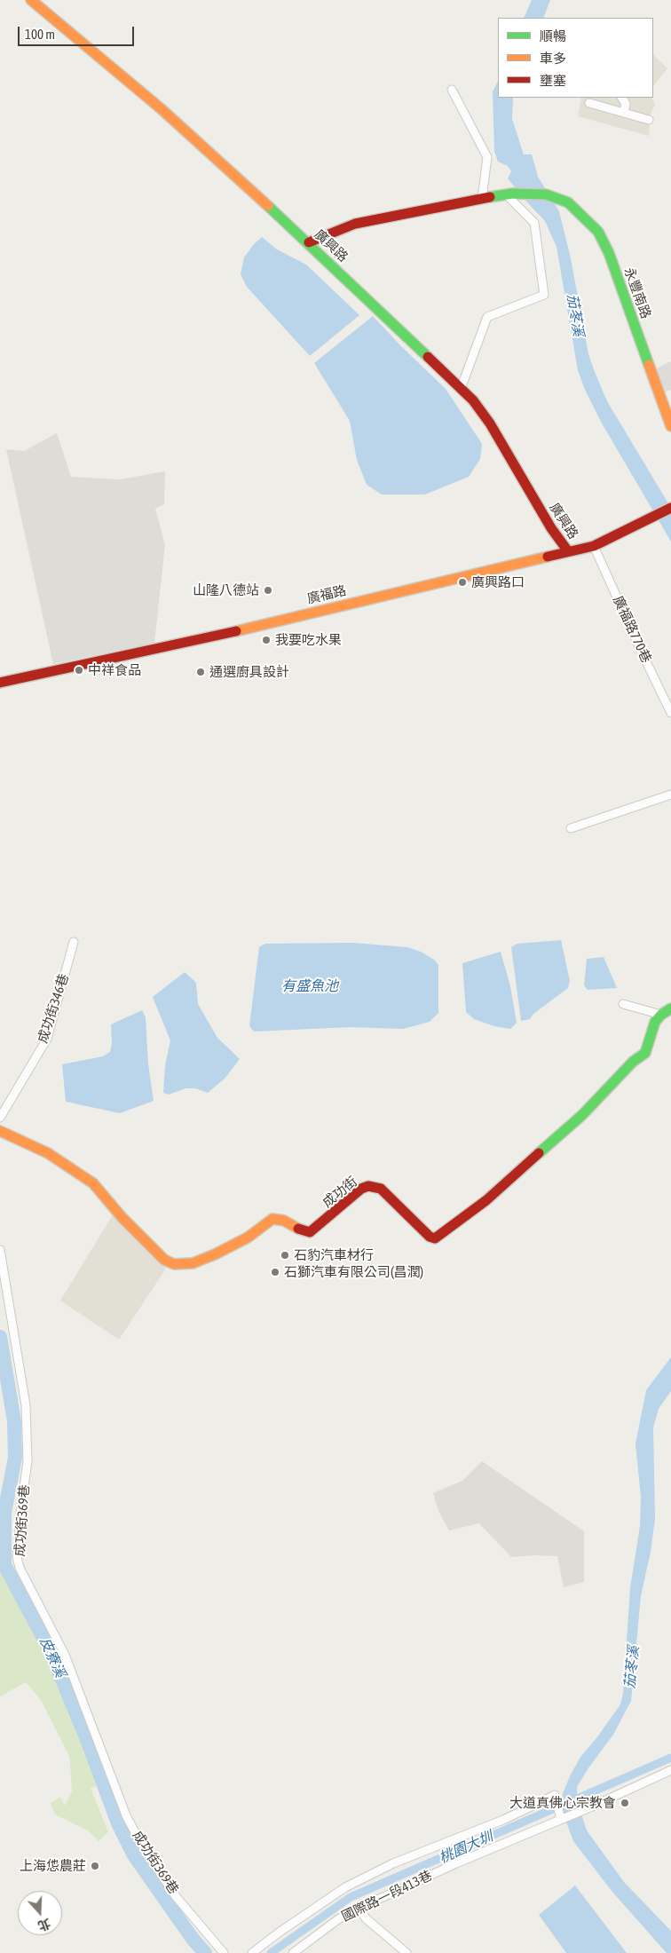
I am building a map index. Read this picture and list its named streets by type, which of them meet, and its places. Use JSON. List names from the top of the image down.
{
  "streets": {
    "street": [
      "廣興路",
      "永豐南路",
      "廣福路",
      "廣福路770巷",
      "成功街346巷",
      "成功街",
      "成功街369巷",
      "國際路一段413巷"
    ]
  },
  "crossings": [
    ["廣興路", "廣福路"],
    ["廣福路", "廣福路770巷"]
  ],
  "water": [
    "茄苳溪",
    "有盛魚池",
    "皮寮溪",
    "桃園大圳"
  ],
  "places": [
    "廣興路口",
    "山隆八德站",
    "我要吃水果",
    "中祥食品",
    "通選廚具設計",
    "石豹汽車材行",
    "石獅汽車有限公司(昌潤)",
    "大道真佛心宗教會",
    "上海怹農莊"
  ],
  "legend": ["順暢", "車多", "壅塞"],
  "scale_bar": "100 m",
  "north": "bottom"
}
